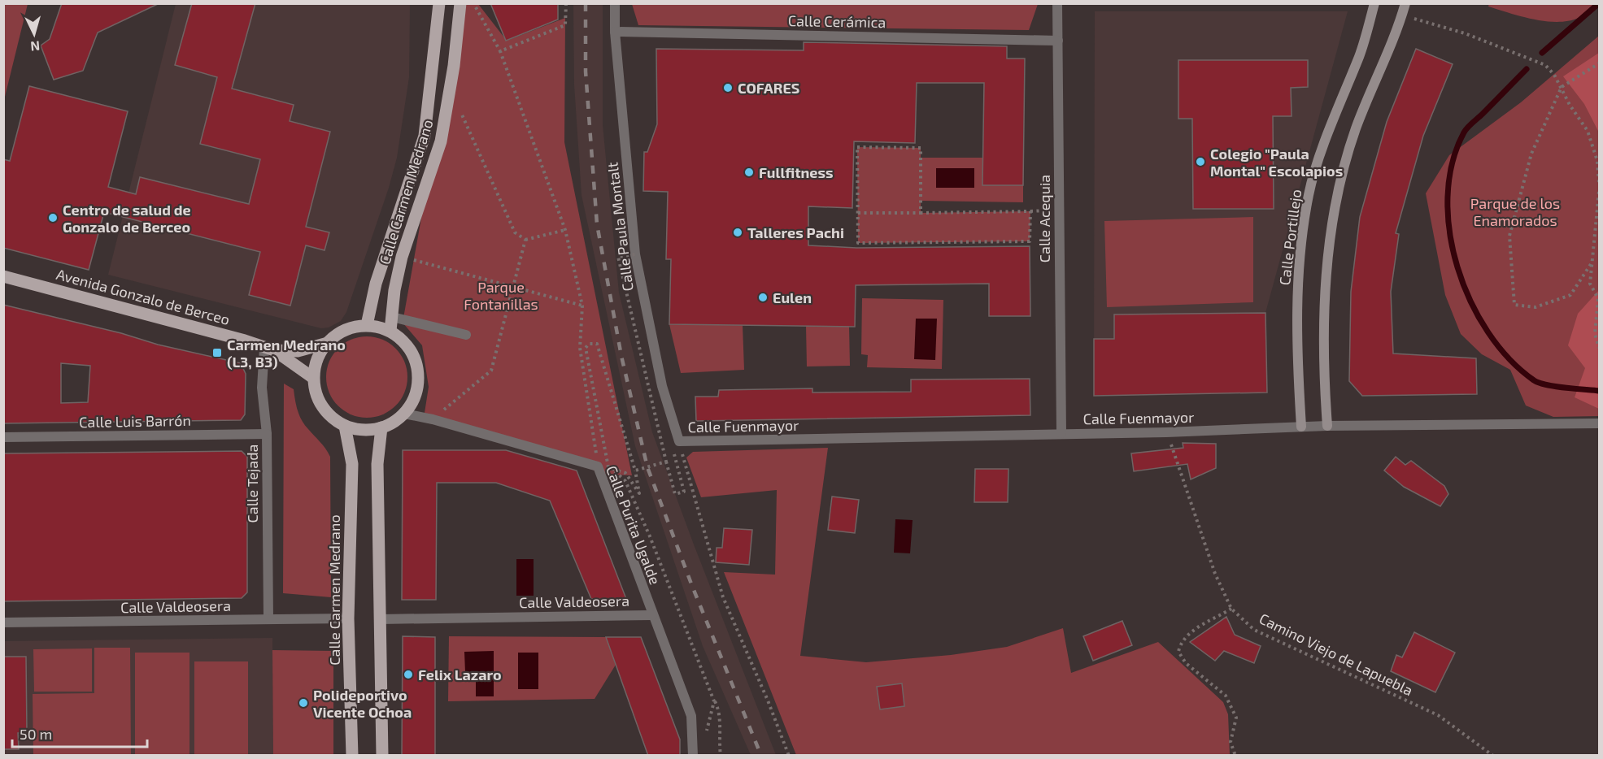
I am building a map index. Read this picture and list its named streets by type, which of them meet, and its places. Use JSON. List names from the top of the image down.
{
  "streets": {
    "main road": ["Calle Carmen Medrano", "Calle Portillejo", "Avenida Gonzalo de Berceo"],
    "street": [
      "Calle Cerámica",
      "Calle Acequia",
      "Calle Paula Montalt",
      "Calle Fuenmayor",
      "Calle Luis Barrón",
      "Calle Tejada",
      "Calle Purita Ugalde",
      "Calle Valdeosera"
    ],
    "path": ["Camino Viejo de Lapuebla"]
  },
  "crossings": [
    ["Calle Cerámica", "Calle Acequia"],
    ["Calle Cerámica", "Calle Paula Montalt"],
    ["Calle Carmen Medrano", "Avenida Gonzalo de Berceo"],
    ["Calle Carmen Medrano", "Calle Purita Ugalde"],
    ["Calle Carmen Medrano", "Calle Valdeosera"],
    ["Calle Acequia", "Calle Fuenmayor"],
    ["Calle Paula Montalt", "Calle Fuenmayor"],
    ["Calle Portillejo", "Calle Fuenmayor"],
    ["Avenida Gonzalo de Berceo", "Calle Tejada"],
    ["Avenida Gonzalo de Berceo", "Calle Purita Ugalde"],
    ["Calle Fuenmayor", "Camino Viejo de Lapuebla"],
    ["Calle Luis Barrón", "Calle Tejada"],
    ["Calle Tejada", "Calle Valdeosera"],
    ["Calle Purita Ugalde", "Calle Valdeosera"]
  ],
  "parks": ["Parque de los Enamorados", "Parque Fontanillas"],
  "places": {
    "other": [
      "COFARES",
      "Colegio \"Paula Montal\" Escolapios",
      "Fullfitness",
      "Centro de salud de Gonzalo de Berceo",
      "Talleres Pachi",
      "Eulen",
      "Felix Lazaro",
      "Polideportivo Vicente Ochoa"
    ],
    "transit": ["Carmen Medrano (L3, B3)"]
  },
  "scale_bar": "50 m",
  "north": "bottom"
}
